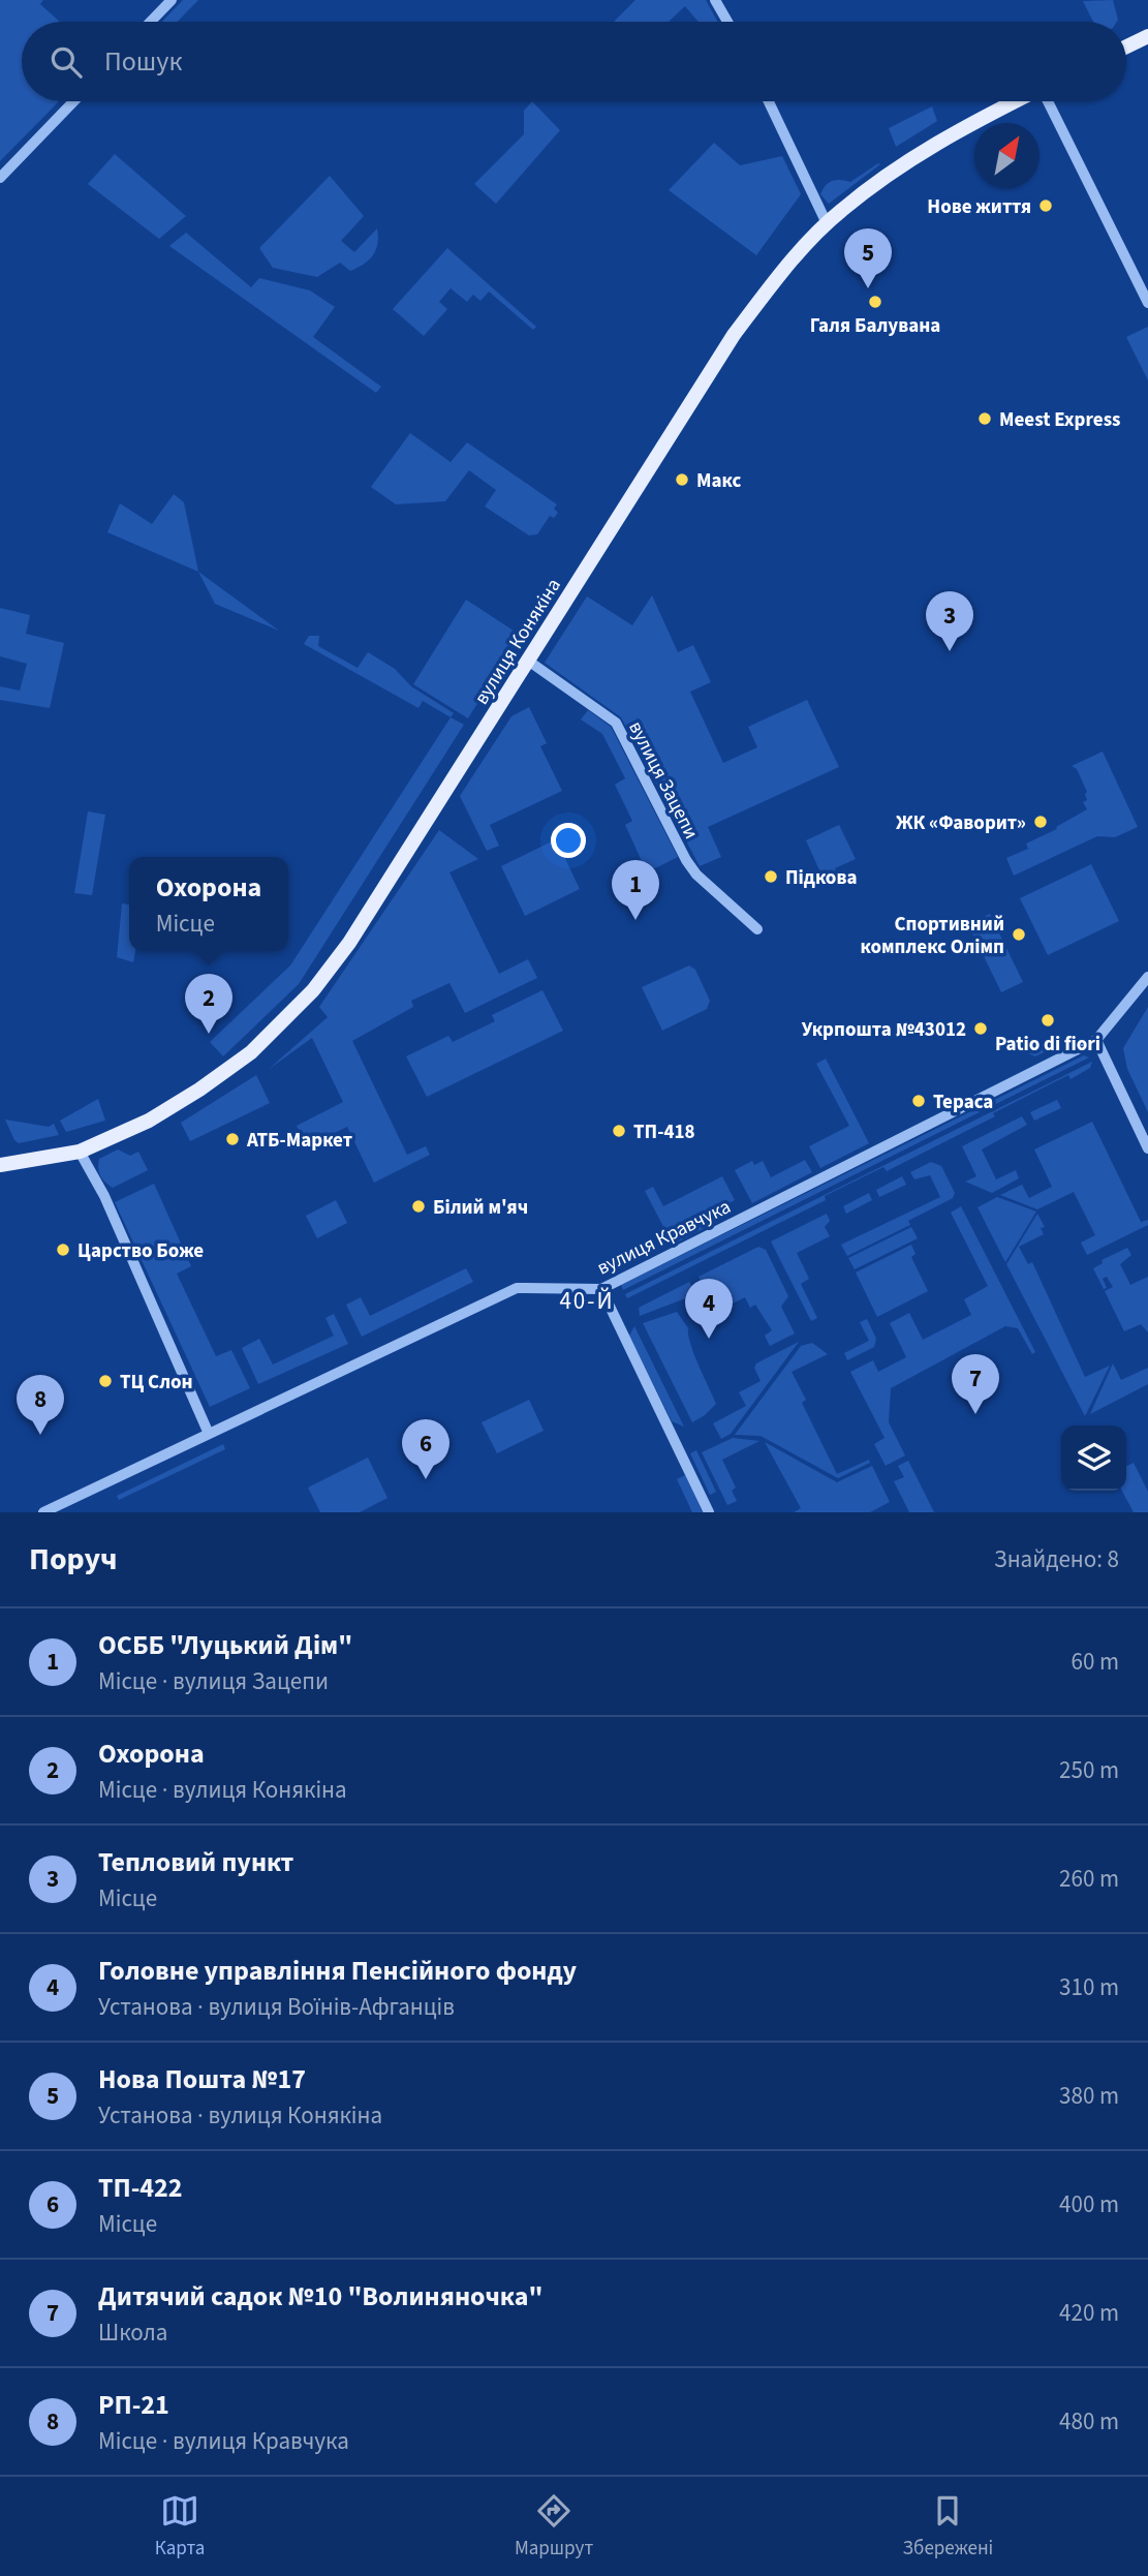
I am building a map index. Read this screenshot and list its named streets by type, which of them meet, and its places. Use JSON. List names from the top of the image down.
{
  "streets": {
    "main road": ["вулиця Конякіна"],
    "street": ["вулиця Зацепи", "вулиця Кравчука"]
  },
  "crossings": [
    ["вулиця Конякіна", "вулиця Зацепи"]
  ],
  "districts": ["40-Й"],
  "places": [
    "Нове життя",
    "Галя Балувана",
    "Meest Express",
    "Макс",
    "ЖК «Фаворит»",
    "Підкова",
    "Спортивний комплекс Олімп",
    "Patio di fiori",
    "Укрпошта №43012",
    "Тераса",
    "ТП-418",
    "АТБ-Маркет",
    "Білий м'яч",
    "Царство Боже",
    "ТЦ Слон"
  ],
  "north": "top right",
  "page": {
    "search": "Пошук",
    "pins": [
      "5",
      "3",
      "1",
      "2",
      "4",
      "7",
      "8",
      "6"
    ],
    "popup": ["Охорона", "Місце"],
    "heading": ["Поруч", "Знайдено: 8"],
    "list": [
      {
        "mark": "1",
        "name": "ОСББ \"Луцький Дім\"",
        "note": "Місце · вулиця Зацепи",
        "value": "60 m"
      },
      {
        "mark": "2",
        "name": "Охорона",
        "note": "Місце · вулиця Конякіна",
        "value": "250 m"
      },
      {
        "mark": "3",
        "name": "Тепловий пункт",
        "note": "Місце",
        "value": "260 m"
      },
      {
        "mark": "4",
        "name": "Головне управління Пенсійного фонду",
        "note": "Установа · вулиця Воїнів-Афганців",
        "value": "310 m"
      },
      {
        "mark": "5",
        "name": "Нова Пошта №17",
        "note": "Установа · вулиця Конякіна",
        "value": "380 m"
      },
      {
        "mark": "6",
        "name": "ТП-422",
        "note": "Місце",
        "value": "400 m"
      },
      {
        "mark": "7",
        "name": "Дитячий садок №10 \"Волиняночка\"",
        "note": "Школа",
        "value": "420 m"
      },
      {
        "mark": "8",
        "name": "РП-21",
        "note": "Місце · вулиця Кравчука",
        "value": "480 m"
      }
    ],
    "nav": ["Карта", "Маршрут", "Збережені"]
  }
}
